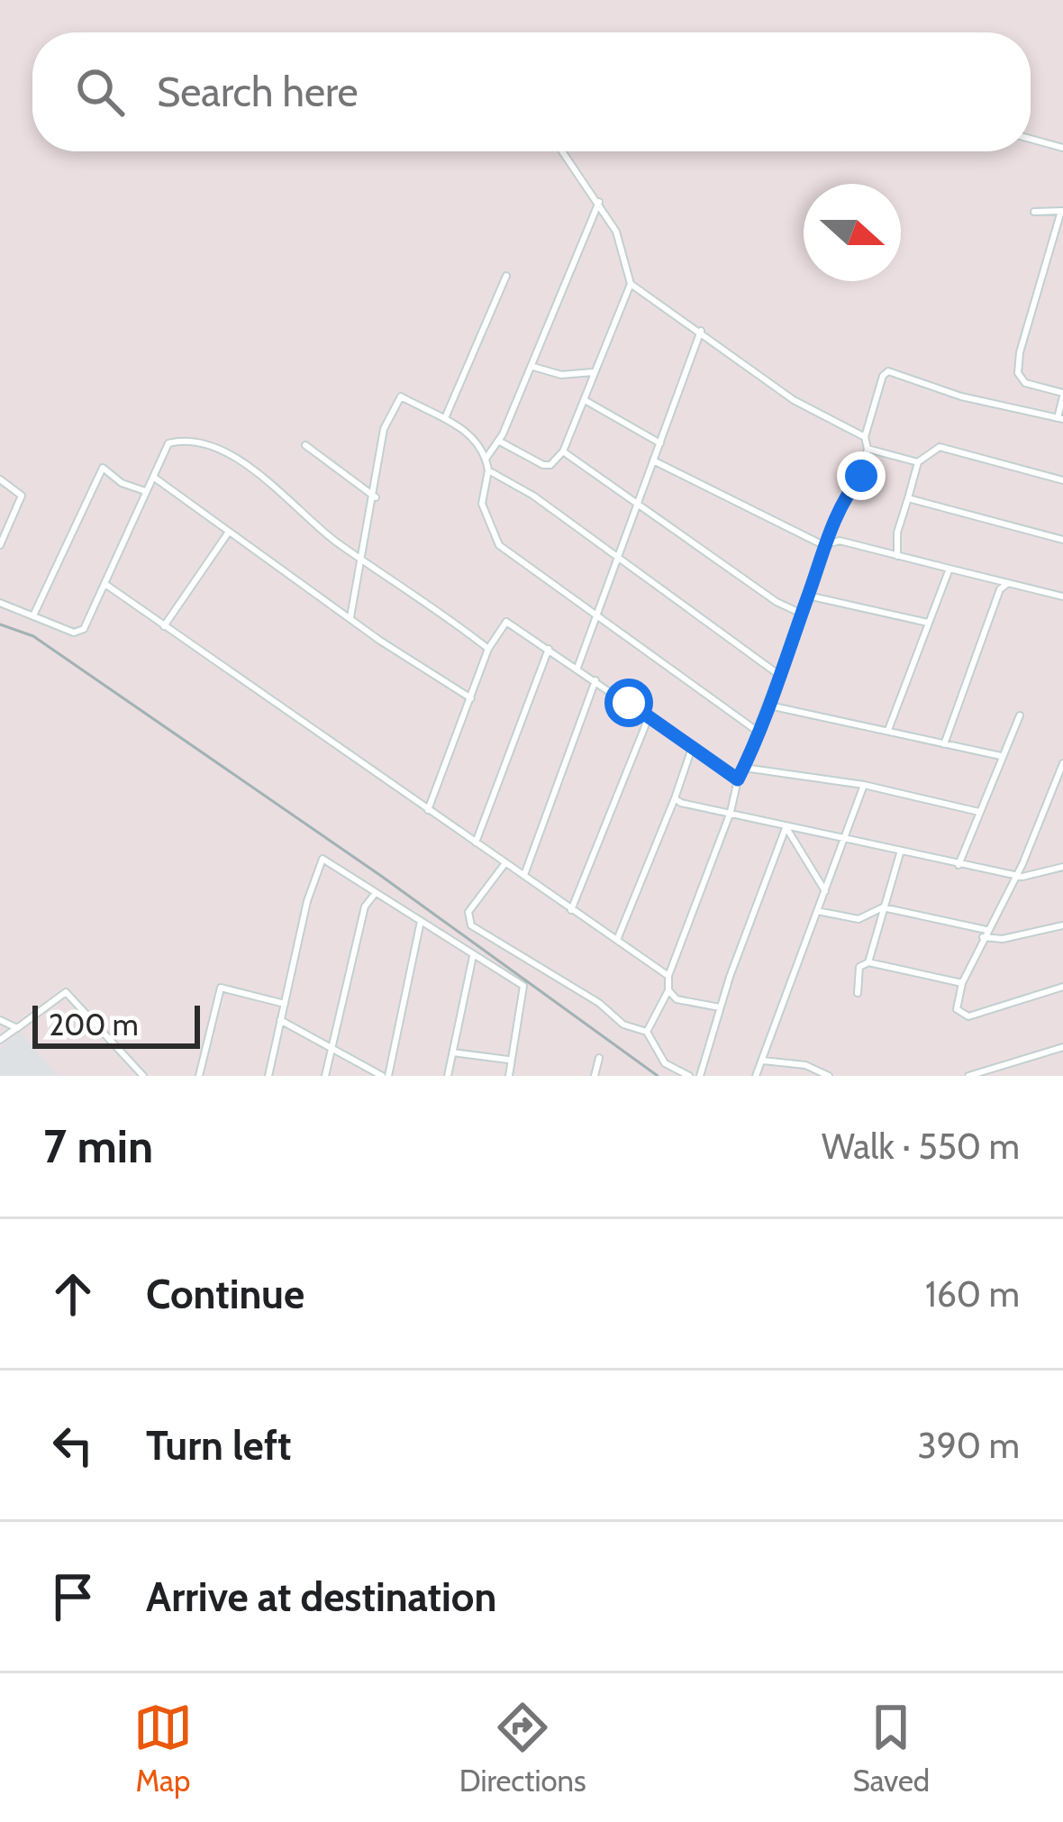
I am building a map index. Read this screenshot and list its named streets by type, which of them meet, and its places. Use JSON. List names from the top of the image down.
{
  "scale_bar": "200 m",
  "north": "right",
  "page": {
    "search": "Search here",
    "scale": "200 m",
    "heading": ["7 min", "Walk · 550 m"],
    "list": [
      ["Continue", "160 m"],
      ["Turn left", "390 m"],
      "Arrive at destination"
    ],
    "nav": ["Map", "Directions", "Saved"]
  }
}
